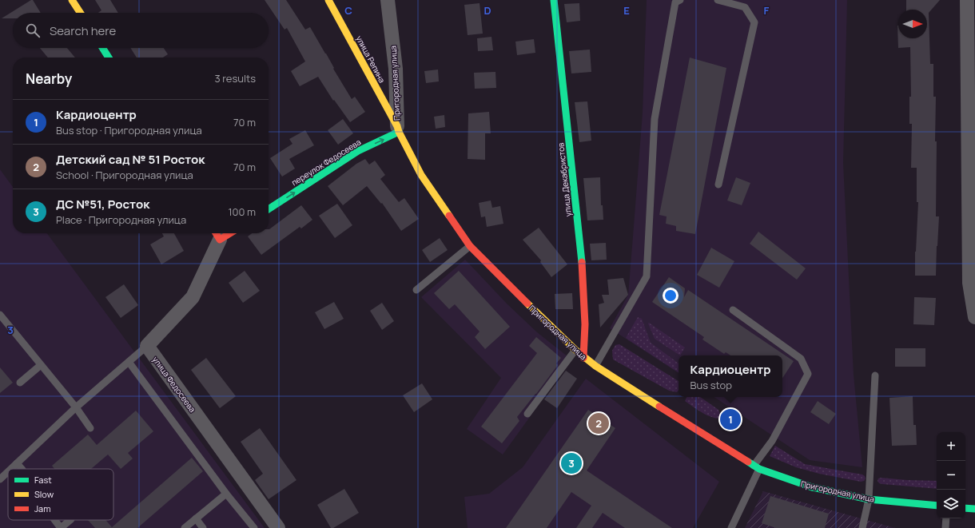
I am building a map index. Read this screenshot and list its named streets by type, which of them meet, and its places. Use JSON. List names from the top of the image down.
{
  "streets": {
    "street": [
      "улица Репина",
      "Пригородная улица",
      "переулок Федосеева",
      "улица Декабристов",
      "улица Федосеева"
    ]
  },
  "crossings": [
    ["улица Репина", "Пригородная улица"],
    ["улица Репина", "переулок Федосеева"],
    ["Пригородная улица", "переулок Федосеева"],
    ["Пригородная улица", "улица Декабристов"]
  ],
  "one_way": ["переулок Федосеева"],
  "legend": ["Fast", "Slow", "Jam"],
  "north": "right",
  "page": {
    "search": "Search here",
    "heading": ["Nearby", "3 results"],
    "list": [
      {
        "mark": "1",
        "name": "Кардиоцентр",
        "note": "Bus stop · Пригородная улица",
        "value": "70 m"
      },
      {
        "mark": "2",
        "name": "Детский сад № 51 Росток",
        "note": "School · Пригородная улица",
        "value": "70 m"
      },
      {
        "mark": "3",
        "name": "ДС №51, Росток",
        "note": "Place · Пригородная улица",
        "value": "100 m"
      }
    ],
    "popup": ["Кардиоцентр", "Bus stop"],
    "pins": ["1", "2", "3"],
    "map_buttons": ["+", "−"]
  },
  "grid": {
    "columns": [
      "C",
      "D",
      "E",
      "F"
    ],
    "rows": ["3"]
  }
}
